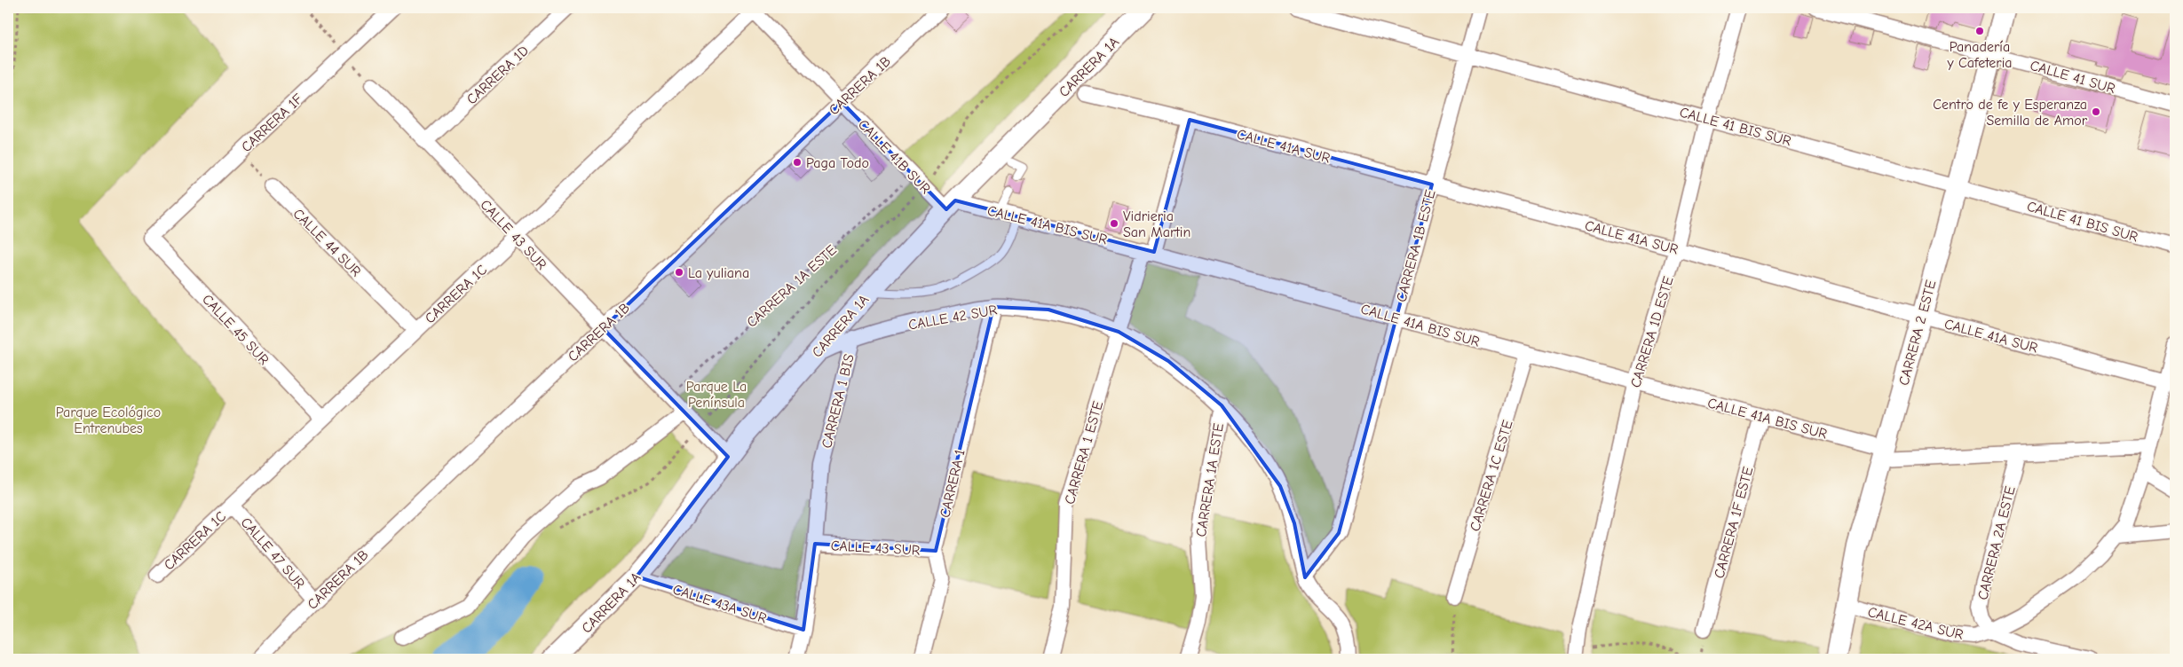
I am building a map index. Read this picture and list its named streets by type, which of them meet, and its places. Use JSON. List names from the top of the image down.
{
  "streets": {
    "main road": ["CARRERA 1A", "CARRERA 2 ESTE"],
    "street": [
      "CARRERA 1D",
      "CALLE 41 SUR",
      "CARRERA 1B",
      "CARRERA 1F",
      "CALLE 41 BIS SUR",
      "CALLE 41A SUR",
      "CALLE 41B SUR",
      "CALLE 41A BIS SUR",
      "CALLE 43 SUR",
      "CALLE 44 SUR",
      "CARRERA 1B ESTE",
      "CARRERA 1A ESTE",
      "CARRERA 1C",
      "CALLE 42 SUR",
      "CALLE 45 SUR",
      "CARRERA 1D ESTE",
      "CARRERA 1 BIS",
      "CARRERA 1 ESTE",
      "CARRERA 1C ESTE",
      "CARRERA 1",
      "CARRERA 1F ESTE",
      "CARRERA 2A ESTE",
      "CALLE 47 SUR",
      "CALLE 43A SUR",
      "CALLE 42A SUR"
    ]
  },
  "crossings": [
    ["CARRERA 1A", "CALLE 41B SUR"],
    ["CARRERA 1A", "CALLE 41A BIS SUR"],
    ["CARRERA 1A", "CALLE 43 SUR"],
    ["CARRERA 1A", "CALLE 42 SUR"],
    ["CARRERA 1A", "CALLE 43A SUR"],
    ["CARRERA 1D", "CALLE 43 SUR"],
    ["CALLE 41 SUR", "CARRERA 2 ESTE"],
    ["CARRERA 1B", "CALLE 41B SUR"],
    ["CARRERA 1B", "CALLE 43 SUR"],
    ["CARRERA 1B", "CALLE 47 SUR"],
    ["CARRERA 1F", "CALLE 45 SUR"],
    ["CALLE 41 BIS SUR", "CARRERA 1B ESTE"],
    ["CALLE 41 BIS SUR", "CARRERA 1D ESTE"],
    ["CALLE 41 BIS SUR", "CARRERA 2 ESTE"],
    ["CALLE 41A SUR", "CARRERA 1B ESTE"],
    ["CALLE 41A SUR", "CARRERA 1D ESTE"],
    ["CALLE 41A SUR", "CARRERA 2 ESTE"],
    ["CALLE 41A SUR", "CARRERA 1 ESTE"],
    ["CALLE 41A SUR", "CALLE 42A SUR"],
    ["CALLE 41B SUR", "CALLE 41A BIS SUR"],
    ["CALLE 41B SUR", "CARRERA 1A ESTE"],
    ["CALLE 41B SUR", "CARRERA 1C"],
    ["CALLE 41A BIS SUR", "CARRERA 1B ESTE"],
    ["CALLE 41A BIS SUR", "CARRERA 1D ESTE"],
    ["CALLE 41A BIS SUR", "CARRERA 2 ESTE"],
    ["CALLE 41A BIS SUR", "CARRERA 1 ESTE"],
    ["CALLE 41A BIS SUR", "CARRERA 1C ESTE"],
    ["CALLE 41A BIS SUR", "CARRERA 1F ESTE"],
    ["CALLE 41A BIS SUR", "CARRERA 2A ESTE"],
    ["CALLE 41A BIS SUR", "CALLE 42A SUR"],
    ["CALLE 43 SUR", "CARRERA 1A ESTE"],
    ["CALLE 43 SUR", "CARRERA 1C"],
    ["CALLE 43 SUR", "CARRERA 1 BIS"],
    ["CALLE 43 SUR", "CARRERA 1"],
    ["CALLE 44 SUR", "CARRERA 1C"],
    ["CARRERA 1B ESTE", "CALLE 42 SUR"],
    ["CARRERA 1A ESTE", "CALLE 42 SUR"],
    ["CARRERA 1C", "CALLE 45 SUR"],
    ["CARRERA 1C", "CALLE 47 SUR"],
    ["CALLE 42 SUR", "CARRERA 1 BIS"],
    ["CALLE 42 SUR", "CARRERA 1 ESTE"],
    ["CALLE 42 SUR", "CARRERA 1"],
    ["CARRERA 2 ESTE", "CALLE 42A SUR"],
    ["CARRERA 2A ESTE", "CALLE 42A SUR"]
  ],
  "parks": ["Parque La Península", "Parque Ecológico Entrenubes"],
  "places": [
    "Panadería y Cafeteria",
    "Centro de fe y Esperanza Semilla de Amor",
    "Paga Todo",
    "Vidrieria San Martin",
    "La yuliana"
  ]
}
